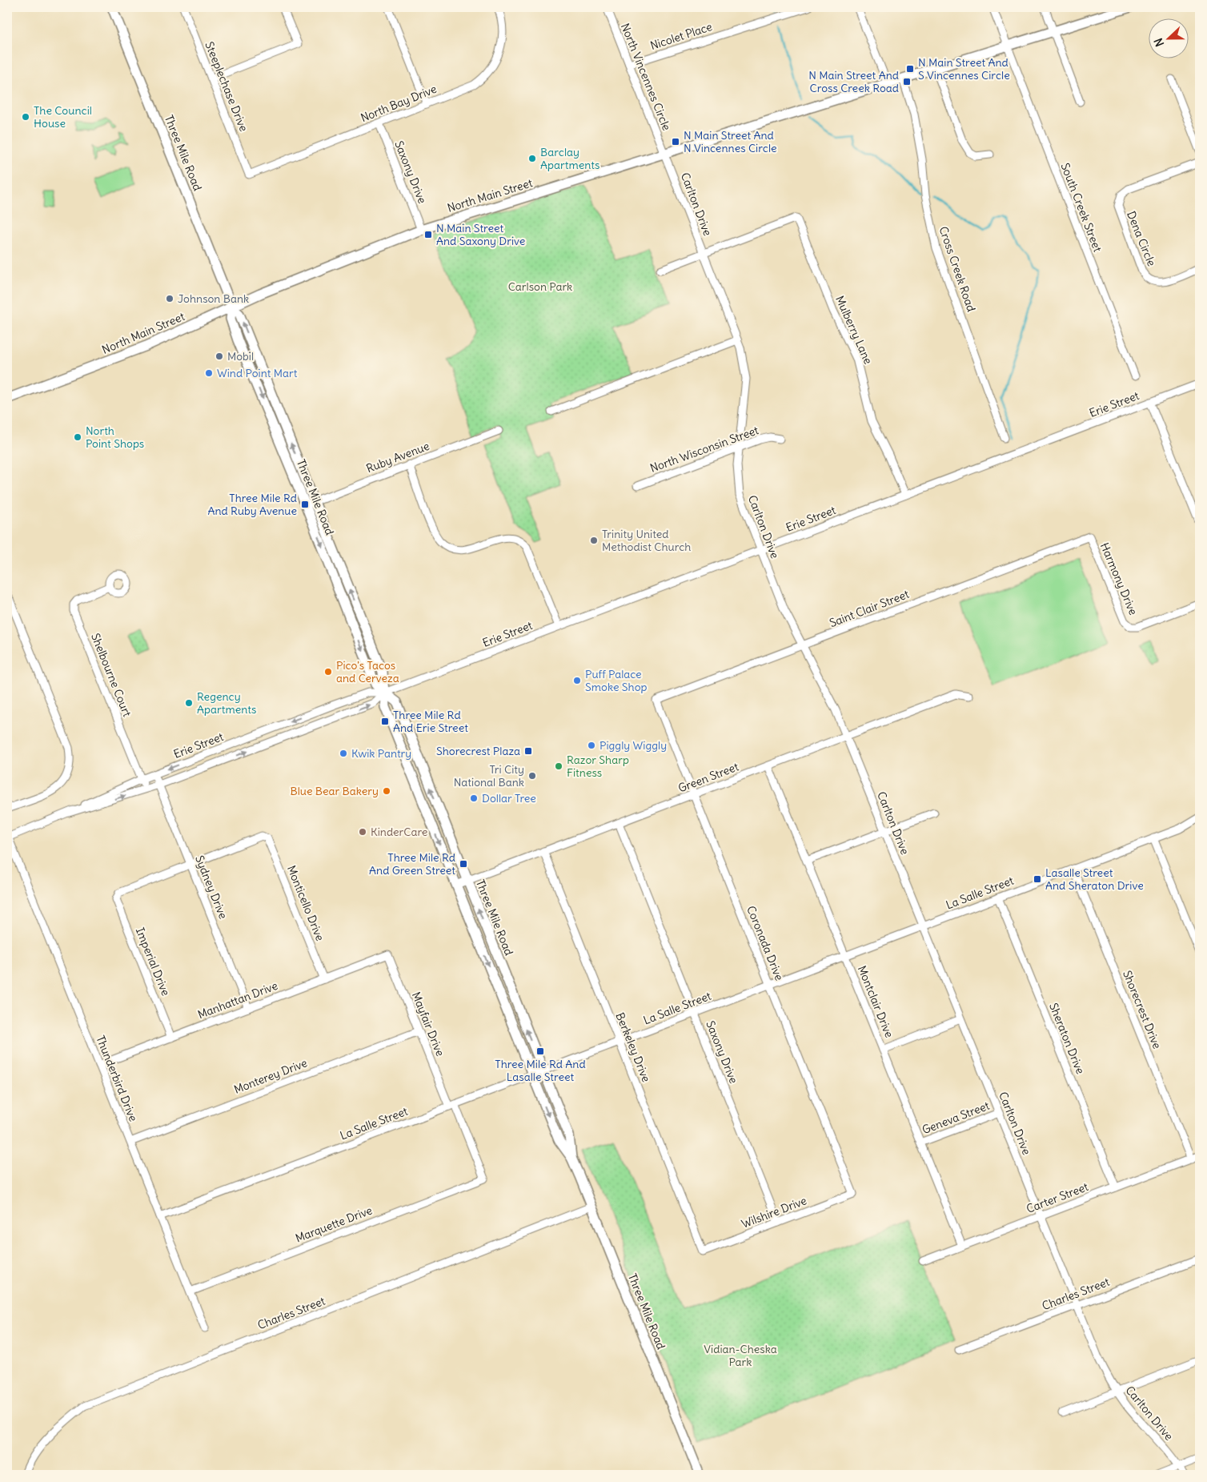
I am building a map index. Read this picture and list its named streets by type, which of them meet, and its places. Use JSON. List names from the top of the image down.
{
  "streets": {
    "street": [
      "Nicolet Place",
      "North Vincennes Circle",
      "Steeplechase Drive",
      "North Bay Drive",
      "Three Mile Road",
      "Saxony Drive",
      "North Main Street",
      "Carlton Drive",
      "South Creek Street",
      "Dena Circle",
      "Cross Creek Road",
      "Mulberry Lane",
      "Erie Street",
      "North Wisconsin Street",
      "Ruby Avenue",
      "Harmony Drive",
      "Saint Clair Street",
      "Shelbourne Court",
      "Green Street",
      "Sydney Drive",
      "La Salle Street",
      "Monticello Drive",
      "Coronada Drive",
      "Imperial Drive",
      "Manhattan Drive",
      "Montclair Drive",
      "Shorecrest Drive",
      "Mayfair Drive",
      "Sheraton Drive",
      "Berkeley Drive",
      "Monterey Drive",
      "Thunderbird Drive",
      "Geneva Street",
      "Carter Street",
      "Wilshire Drive",
      "Marquette Drive",
      "Charles Street"
    ]
  },
  "crossings": [
    ["Nicolet Place", "North Vincennes Circle"],
    ["North Vincennes Circle", "North Main Street"],
    ["North Vincennes Circle", "Carlton Drive"],
    ["Steeplechase Drive", "North Bay Drive"],
    ["North Bay Drive", "Saxony Drive"],
    ["Three Mile Road", "North Main Street"],
    ["Three Mile Road", "Erie Street"],
    ["Three Mile Road", "Ruby Avenue"],
    ["Three Mile Road", "Green Street"],
    ["Three Mile Road", "La Salle Street"],
    ["Three Mile Road", "Charles Street"],
    ["Saxony Drive", "North Main Street"],
    ["Saxony Drive", "Green Street"],
    ["Saxony Drive", "La Salle Street"],
    ["Saxony Drive", "Wilshire Drive"],
    ["North Main Street", "Carlton Drive"],
    ["North Main Street", "South Creek Street"],
    ["North Main Street", "Cross Creek Road"],
    ["Carlton Drive", "Mulberry Lane"],
    ["Carlton Drive", "Erie Street"],
    ["Carlton Drive", "North Wisconsin Street"],
    ["Carlton Drive", "Saint Clair Street"],
    ["Carlton Drive", "Green Street"],
    ["Carlton Drive", "La Salle Street"],
    ["Carlton Drive", "Geneva Street"],
    ["Carlton Drive", "Carter Street"],
    ["Carlton Drive", "Charles Street"],
    ["Mulberry Lane", "Erie Street"],
    ["Erie Street", "Shelbourne Court"],
    ["Erie Street", "Sydney Drive"],
    ["Erie Street", "Thunderbird Drive"],
    ["Harmony Drive", "Saint Clair Street"],
    ["Saint Clair Street", "Coronada Drive"],
    ["Green Street", "Coronada Drive"],
    ["Green Street", "Montclair Drive"],
    ["Green Street", "Berkeley Drive"],
    ["Sydney Drive", "Monticello Drive"],
    ["Sydney Drive", "Imperial Drive"],
    ["Sydney Drive", "Manhattan Drive"],
    ["La Salle Street", "Coronada Drive"],
    ["La Salle Street", "Montclair Drive"],
    ["La Salle Street", "Shorecrest Drive"],
    ["La Salle Street", "Mayfair Drive"],
    ["La Salle Street", "Sheraton Drive"],
    ["La Salle Street", "Berkeley Drive"],
    ["La Salle Street", "Thunderbird Drive"],
    ["Monticello Drive", "Imperial Drive"],
    ["Monticello Drive", "Manhattan Drive"],
    ["Coronada Drive", "Wilshire Drive"],
    ["Imperial Drive", "Manhattan Drive"],
    ["Manhattan Drive", "Mayfair Drive"],
    ["Manhattan Drive", "Thunderbird Drive"],
    ["Montclair Drive", "Geneva Street"],
    ["Montclair Drive", "Carter Street"],
    ["Shorecrest Drive", "Carter Street"],
    ["Mayfair Drive", "Monterey Drive"],
    ["Mayfair Drive", "Marquette Drive"],
    ["Sheraton Drive", "Carter Street"],
    ["Berkeley Drive", "Wilshire Drive"],
    ["Monterey Drive", "Thunderbird Drive"],
    ["Thunderbird Drive", "Marquette Drive"]
  ],
  "parks": ["Carlson Park", "Vidian-Cheska Park"],
  "places": {
    "transit": [
      "N Main Street And S Vincennes Circle",
      "N Main Street And Cross Creek Road",
      "N Main Street And N Vincennes Circle",
      "N Main Street And Saxony Drive",
      "Three Mile Rd And Ruby Avenue",
      "Three Mile Rd And Erie Street",
      "Shorecrest Plaza",
      "Three Mile Rd And Green Street",
      "Lasalle Street And Sheraton Drive",
      "Three Mile Rd And Lasalle Street"
    ],
    "other": [
      "The Council House",
      "Barclay Apartments",
      "Johnson Bank",
      "Mobil",
      "Wind Point Mart",
      "North Point Shops",
      "Trinity United Methodist Church",
      "Pico's Tacos and Cerveza",
      "Puff Palace Smoke Shop",
      "Regency Apartments",
      "Piggly Wiggly",
      "Kwik Pantry",
      "Razor Sharp Fitness",
      "Tri City National Bank",
      "Blue Bear Bakery",
      "Dollar Tree",
      "KinderCare"
    ]
  },
  "north": "left"
}
